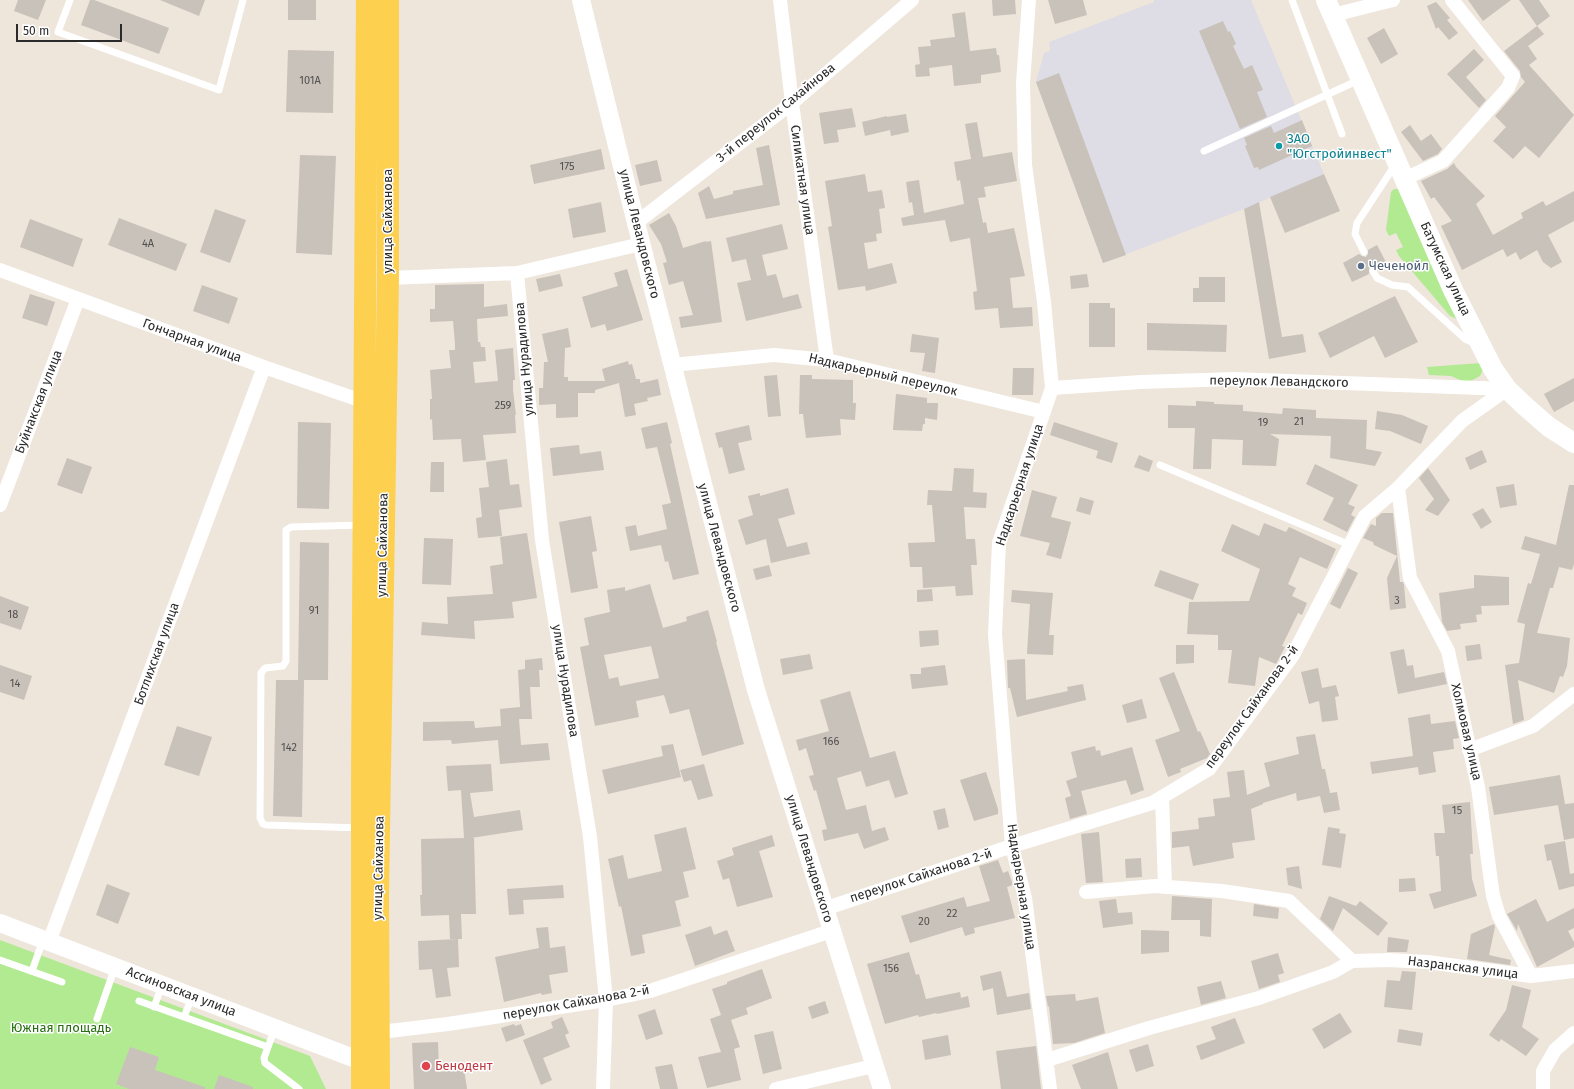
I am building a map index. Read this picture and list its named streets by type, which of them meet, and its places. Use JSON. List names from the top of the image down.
{
  "streets": {
    "main road": ["улица Сайханова", "Батумская улица"],
    "street": [
      "3-й переулок Сахайнова",
      "Силикатная улица",
      "улица Левандовского",
      "Гончарная улица",
      "улица Нурадилова",
      "Надкарьерный переулок",
      "переулок Левандского",
      "Буйнакская улица",
      "Надкарьерная улица",
      "Ботлихская улица",
      "переулок Сайханова 2-й",
      "Холмовая улица",
      "Назранская улица",
      "Ассиновская улица"
    ]
  },
  "crossings": [
    ["3-й переулок Сахайнова", "Силикатная улица"],
    ["3-й переулок Сахайнова", "улица Левандовского"],
    ["Силикатная улица", "Надкарьерный переулок"],
    ["улица Сайханова", "Гончарная улица"],
    ["улица Сайханова", "переулок Сайханова 2-й"],
    ["улица Сайханова", "Ассиновская улица"],
    ["улица Левандовского", "Надкарьерный переулок"],
    ["улица Левандовского", "переулок Сайханова 2-й"],
    ["Батумская улица", "переулок Левандского"],
    ["Батумская улица", "переулок Сайханова 2-й"],
    ["Гончарная улица", "Буйнакская улица"],
    ["Гончарная улица", "Ботлихская улица"],
    ["улица Нурадилова", "переулок Сайханова 2-й"],
    ["Надкарьерный переулок", "Надкарьерная улица"],
    ["переулок Левандского", "Надкарьерная улица"],
    ["переулок Левандского", "переулок Сайханова 2-й"],
    ["Надкарьерная улица", "переулок Сайханова 2-й"],
    ["Ботлихская улица", "Ассиновская улица"],
    ["переулок Сайханова 2-й", "Холмовая улица"],
    ["Холмовая улица", "Назранская улица"]
  ],
  "parks": ["Южная площадь"],
  "places": ["ЗАО \"Югстройинвест\"", "Чеченойл", "Бенодент"],
  "house_numbers": [
    "101А",
    "175",
    "4А",
    "259",
    "21",
    "19",
    "3",
    "91",
    "18",
    "14",
    "166",
    "142",
    "15",
    "22",
    "20",
    "156"
  ],
  "scale_bar": "50 m"
}
